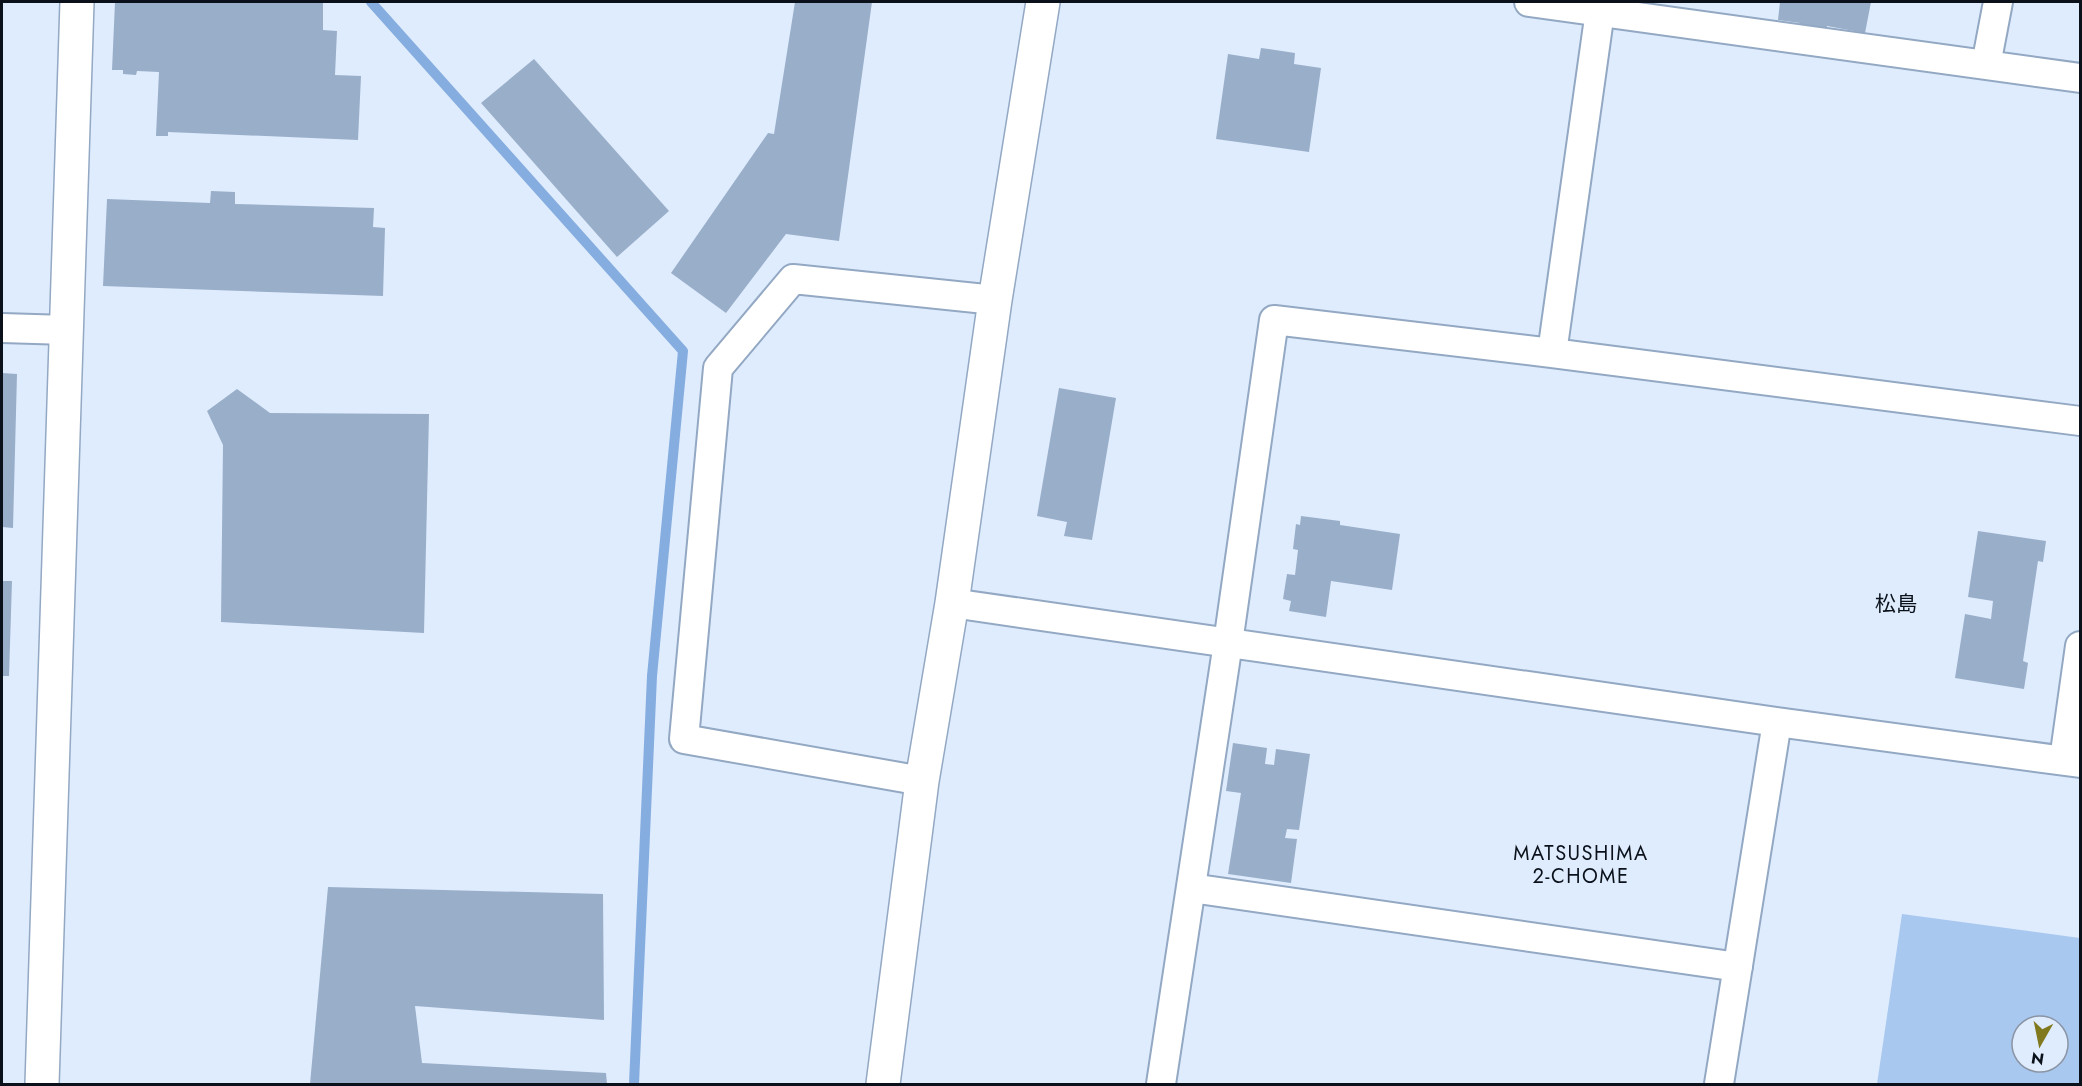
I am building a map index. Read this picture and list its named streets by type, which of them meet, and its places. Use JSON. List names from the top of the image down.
{
  "districts": ["松島", "MATSUSHIMA 2-CHOME"],
  "north": "bottom"
}
